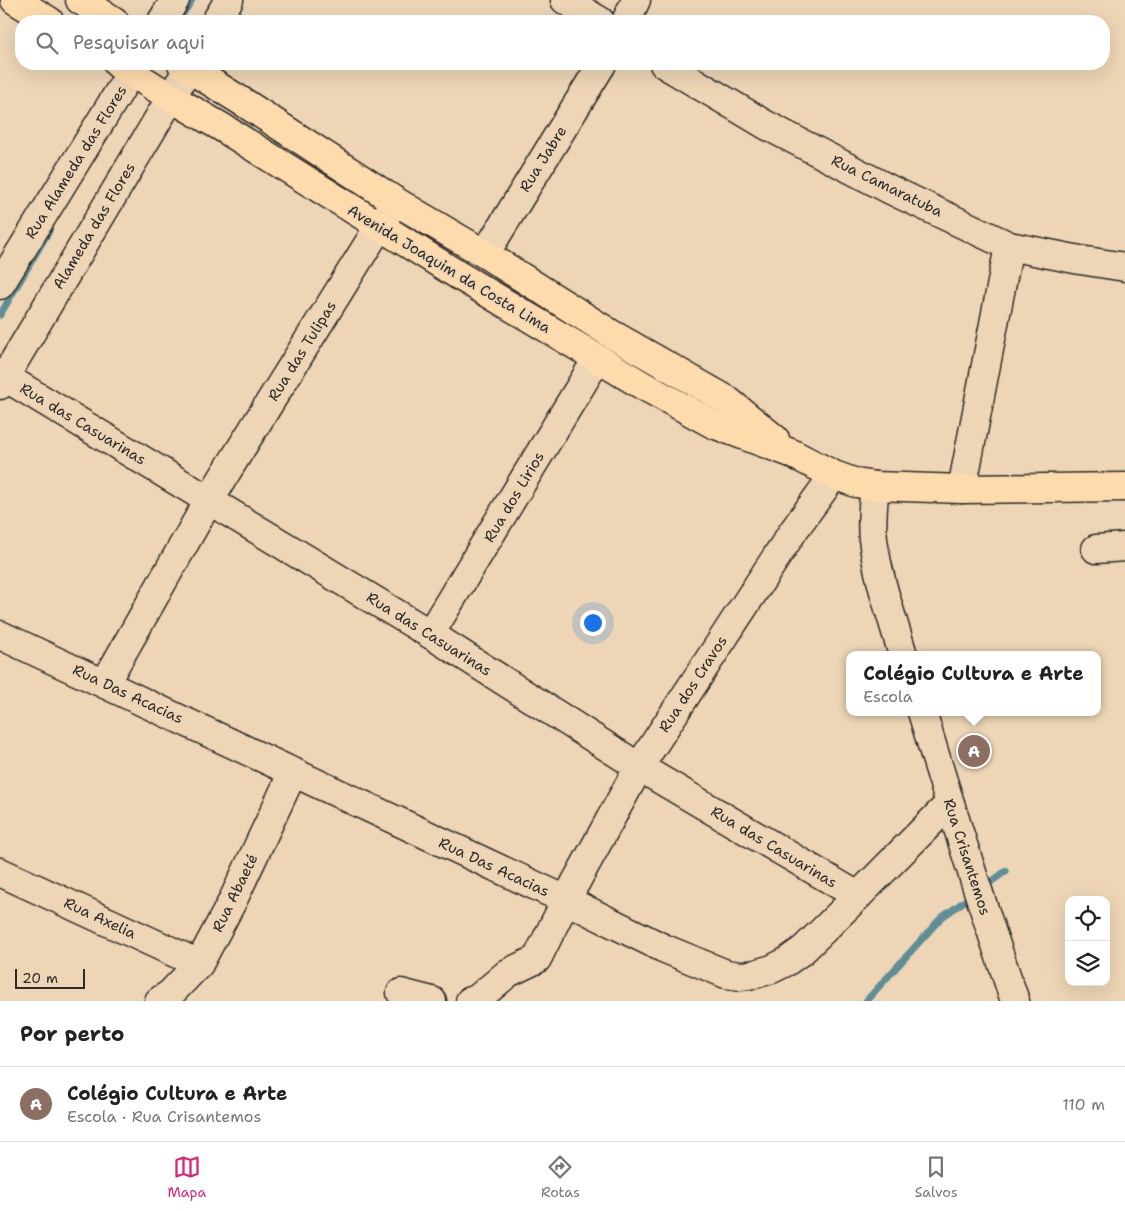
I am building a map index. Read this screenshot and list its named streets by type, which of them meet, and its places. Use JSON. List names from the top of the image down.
{
  "streets": {
    "main road": ["Avenida Joaquim da Costa Lima"],
    "street": [
      "Rua Jabre",
      "Rua Alameda das Flores",
      "Rua Camaratuba",
      "Alameda das Flores",
      "Rua das Tulipas",
      "Rua das Casuarinas",
      "Rua dos Lirios",
      "Rua dos Cravos",
      "Rua Das Acacias",
      "Rua Crisantemos",
      "Rua Abaeté",
      "Rua Axelia"
    ]
  },
  "crossings": [
    ["Rua Jabre", "Avenida Joaquim da Costa Lima"],
    ["Alameda das Flores", "Avenida Joaquim da Costa Lima"],
    ["Alameda das Flores", "Rua das Casuarinas"],
    ["Avenida Joaquim da Costa Lima", "Rua das Tulipas"],
    ["Avenida Joaquim da Costa Lima", "Rua dos Lirios"],
    ["Avenida Joaquim da Costa Lima", "Rua dos Cravos"],
    ["Rua das Tulipas", "Rua das Casuarinas"],
    ["Rua das Casuarinas", "Rua dos Lirios"],
    ["Rua das Casuarinas", "Rua dos Cravos"],
    ["Rua das Casuarinas", "Rua Das Acacias"],
    ["Rua dos Cravos", "Rua Das Acacias"],
    ["Rua Das Acacias", "Rua Crisantemos"],
    ["Rua Das Acacias", "Rua Abaeté"],
    ["Rua Abaeté", "Rua Axelia"]
  ],
  "scale_bar": "20 m",
  "page": {
    "search": "Pesquisar aqui",
    "popup": ["Colégio Cultura e Arte", "Escola"],
    "pins": "A",
    "scale": "20 m",
    "heading": "Por perto",
    "list": [
      {
        "mark": "A",
        "name": "Colégio Cultura e Arte",
        "note": "Escola · Rua Crisantemos",
        "value": "110 m"
      }
    ],
    "nav": ["Mapa", "Rotas", "Salvos"]
  }
}
